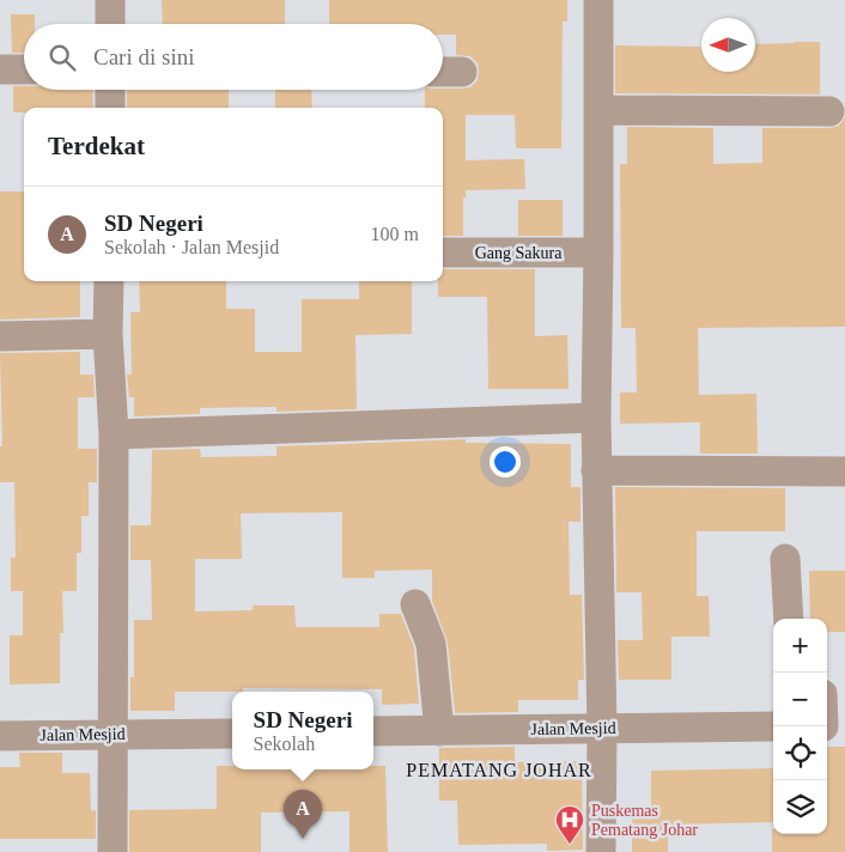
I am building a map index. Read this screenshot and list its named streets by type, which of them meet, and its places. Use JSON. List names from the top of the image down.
{
  "streets": {
    "street": ["Gang Sakura", "Jalan Mesjid"]
  },
  "districts": ["PEMATANG JOHAR"],
  "places": {
    "hospital": ["Puskemas Pematang Johar"]
  },
  "north": "left",
  "page": {
    "search": "Cari di sini",
    "heading": "Terdekat",
    "list": [
      {
        "mark": "A",
        "name": "SD Negeri",
        "note": "Sekolah · Jalan Mesjid",
        "value": "100 m"
      }
    ],
    "map_buttons": ["+", "−"],
    "popup": ["SD Negeri", "Sekolah"],
    "pins": "A"
  }
}
